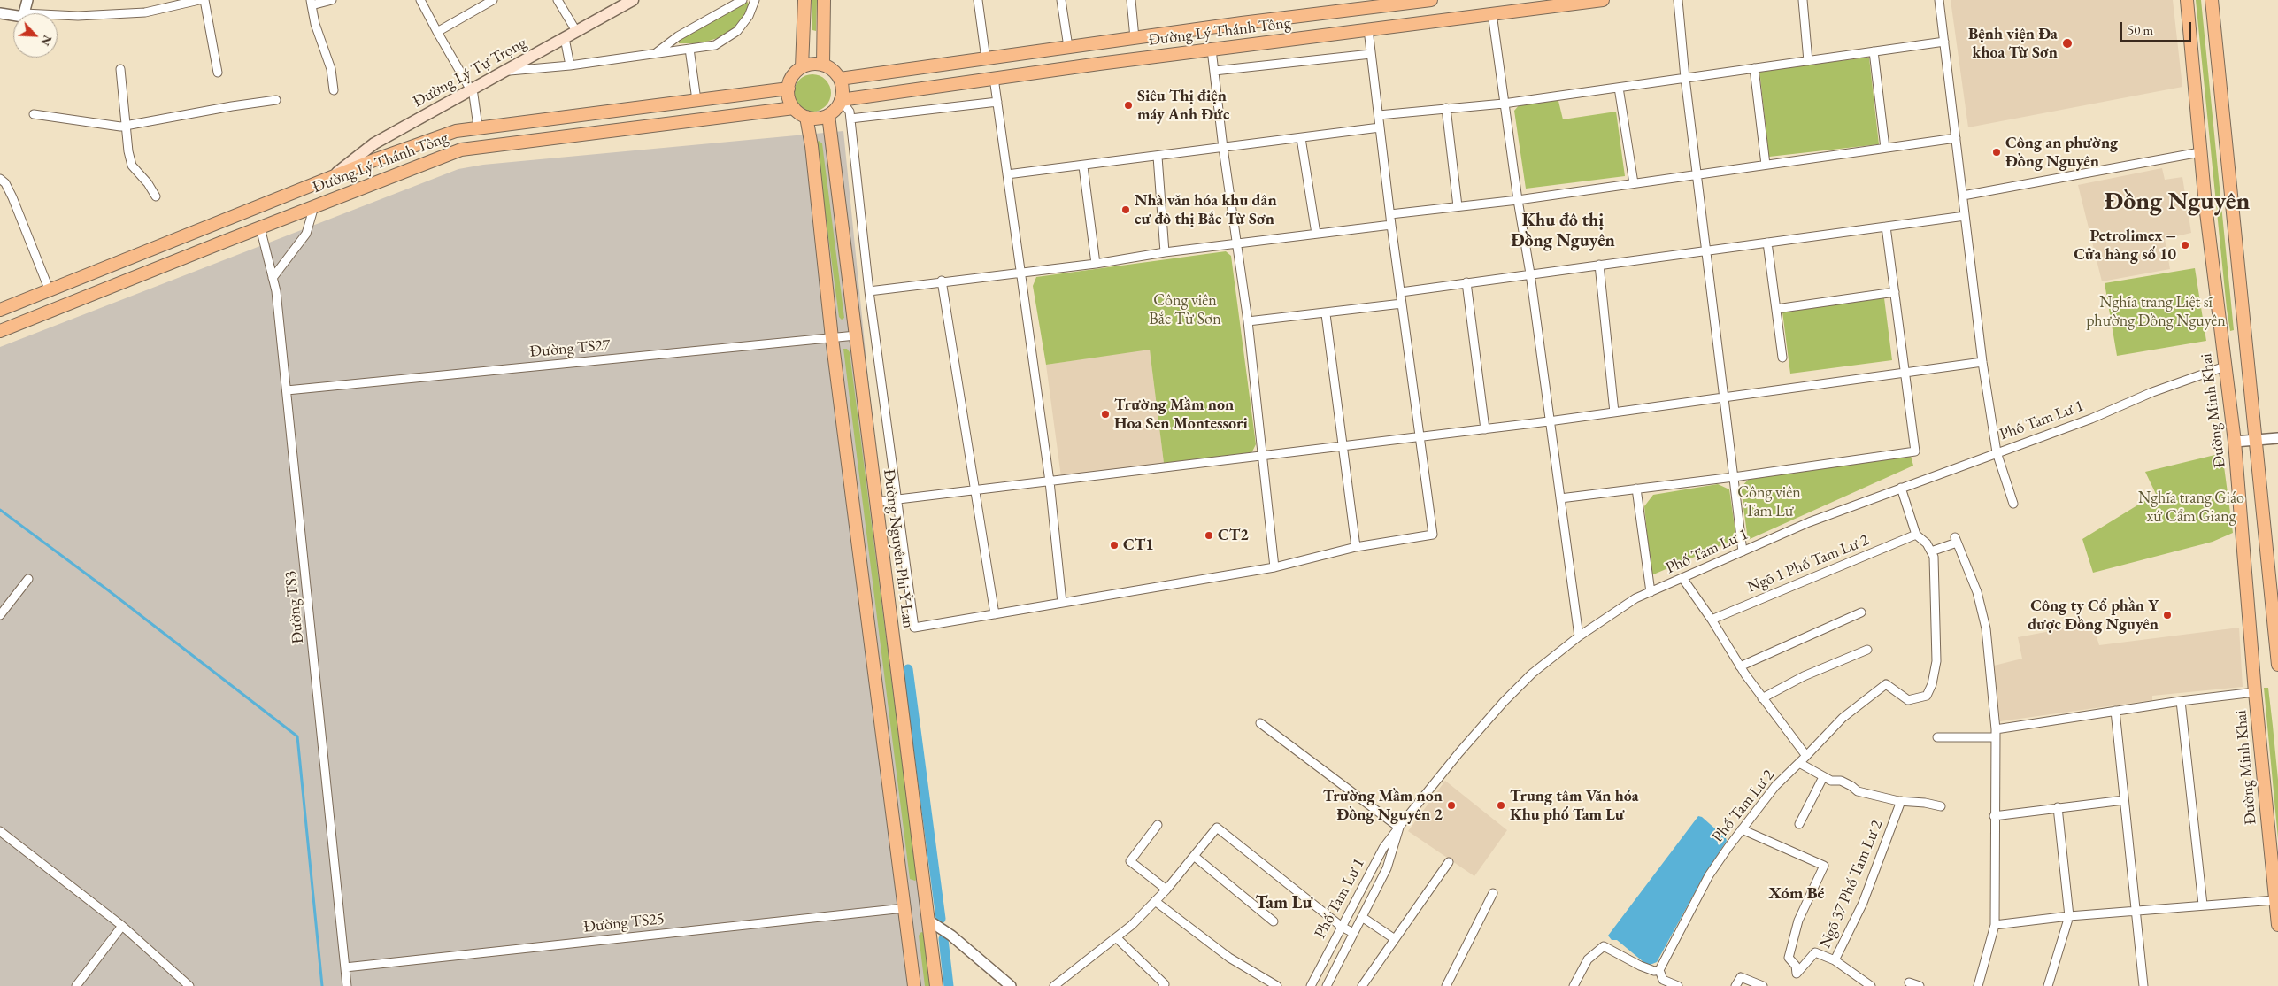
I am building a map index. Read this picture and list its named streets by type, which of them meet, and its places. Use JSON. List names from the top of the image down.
{
  "streets": {
    "main road": [
      "Đường Lý Thánh Tông",
      "Đường Lý Tự Trọng",
      "Đường Minh Khai",
      "Đường Nguyên Phi Ỷ Lan"
    ],
    "street": [
      "Đường TS27",
      "Phố Tam Lư 1",
      "Ngõ 1 Phố Tam Lư 2",
      "Đường TS3",
      "Phố Tam Lư 2",
      "Ngõ 37 Phố Tam Lư 2",
      "Đường TS25"
    ]
  },
  "crossings": [
    ["Đường Lý Thánh Tông", "Đường Lý Tự Trọng"],
    ["Đường Lý Thánh Tông", "Đường Nguyên Phi Ỷ Lan"],
    ["Đường Lý Thánh Tông", "Đường TS3"],
    ["Đường TS27", "Đường Nguyên Phi Ỷ Lan"],
    ["Đường TS27", "Đường TS3"],
    ["Đường Minh Khai", "Phố Tam Lư 1"],
    ["Đường TS3", "Đường TS25"],
    ["Phố Tam Lư 2", "Ngõ 37 Phố Tam Lư 2"]
  ],
  "districts": [
    "Đồng Nguyên",
    "Khu đô thị Đồng Nguyên",
    "Xóm Bé",
    "Tam Lư"
  ],
  "parks": [
    "Công viên Bắc Từ Sơn",
    "Nghĩa trang Liệt sĩ phường Đồng Nguyên",
    "Công viên Tam Lư",
    "Nghĩa trang Giáo xứ Cẩm Giang"
  ],
  "places": [
    "Bệnh viện Đa khoa Từ Sơn",
    "Siêu Thị điện máy Anh Đức",
    "Công an phường Đồng Nguyên",
    "Nhà văn hóa khu dân cư đô thị Bắc Từ Sơn",
    "Petrolimex – Cửa hàng số 10",
    "Trường Mầm non Hoa Sen Montessori",
    "CT2",
    "CT1",
    "Công ty Cổ phần Y dược Đồng Nguyên",
    "Trường Mầm non Đồng Nguyên 2",
    "Trung tâm Văn hóa Khu phố Tam Lư"
  ],
  "scale_bar": "50 m",
  "north": "bottom right"
}
